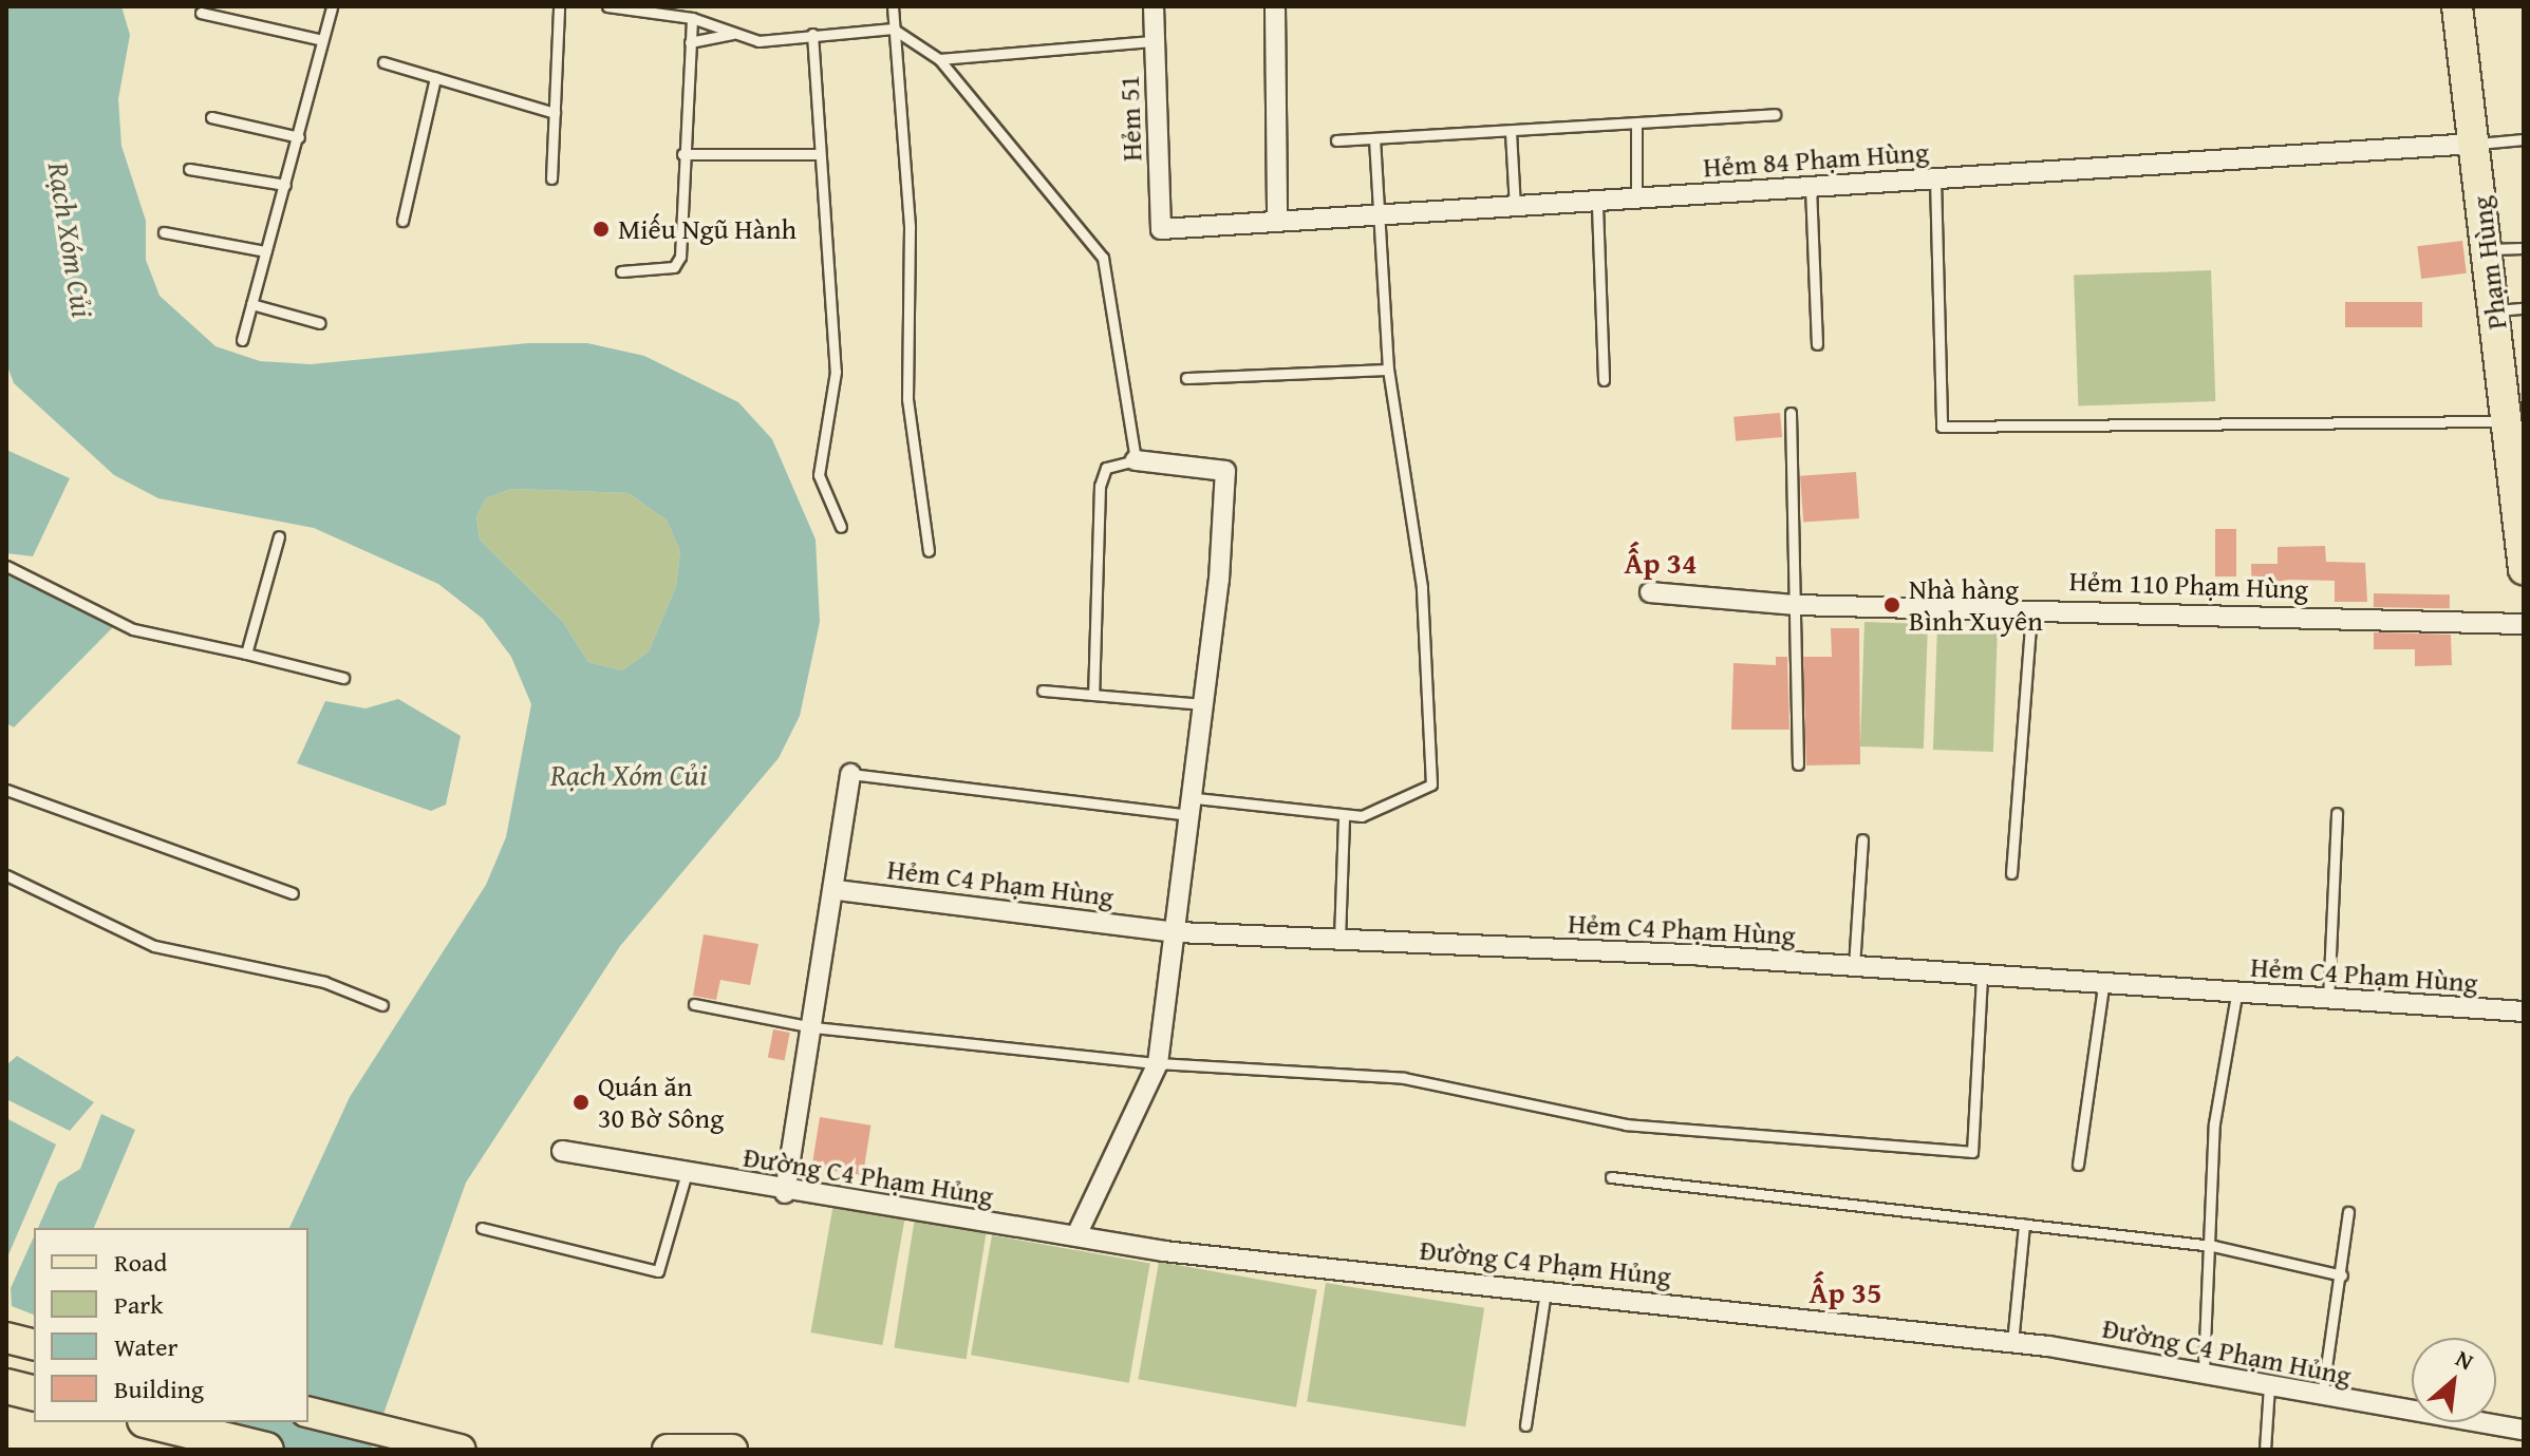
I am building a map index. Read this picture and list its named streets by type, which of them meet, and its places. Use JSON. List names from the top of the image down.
{
  "streets": {
    "main road": ["Phạm Hùng"],
    "street": [
      "Hẻm 51",
      "Hẻm 84 Phạm Hùng",
      "Hẻm 110 Phạm Hùng",
      "Hẻm C4 Phạm Hùng",
      "Đường C4 Phạm Hủng"
    ]
  },
  "crossings": [
    ["Hẻm 51", "Hẻm 84 Phạm Hùng"],
    ["Hẻm 84 Phạm Hùng", "Phạm Hùng"]
  ],
  "districts": ["Ấp 34", "Ấp 35"],
  "water": ["Rạch Xóm Củi"],
  "places": ["Miếu Ngũ Hành", "Nhà hàng Bình Xuyên", "Quán ăn 30 Bờ Sông"],
  "legend": [
    "Road",
    "Park",
    "Water",
    "Building"
  ],
  "north": "top right"
}
